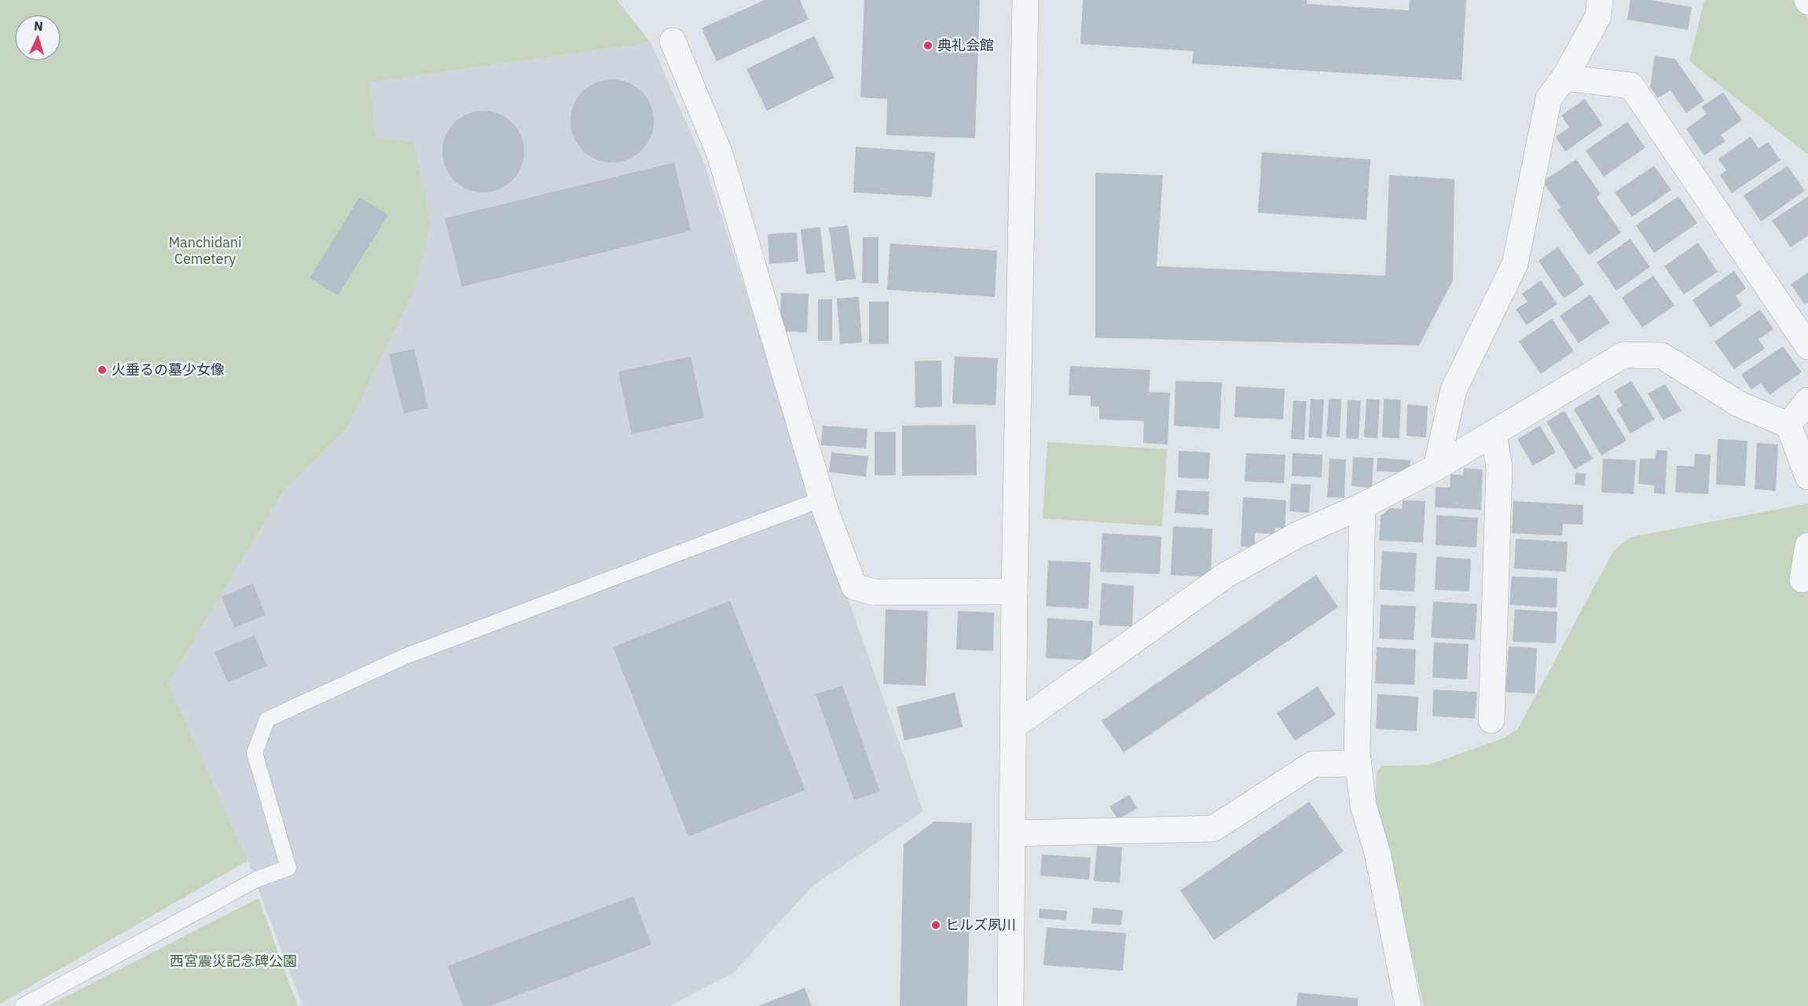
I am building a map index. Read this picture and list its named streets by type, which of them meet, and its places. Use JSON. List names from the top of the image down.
{
  "parks": ["Manchidani Cemetery", "西宮震災記念碑公園"],
  "places": ["典礼会館", "火垂るの墓少女像", "ヒルズ夙川"],
  "north": "top"
}
